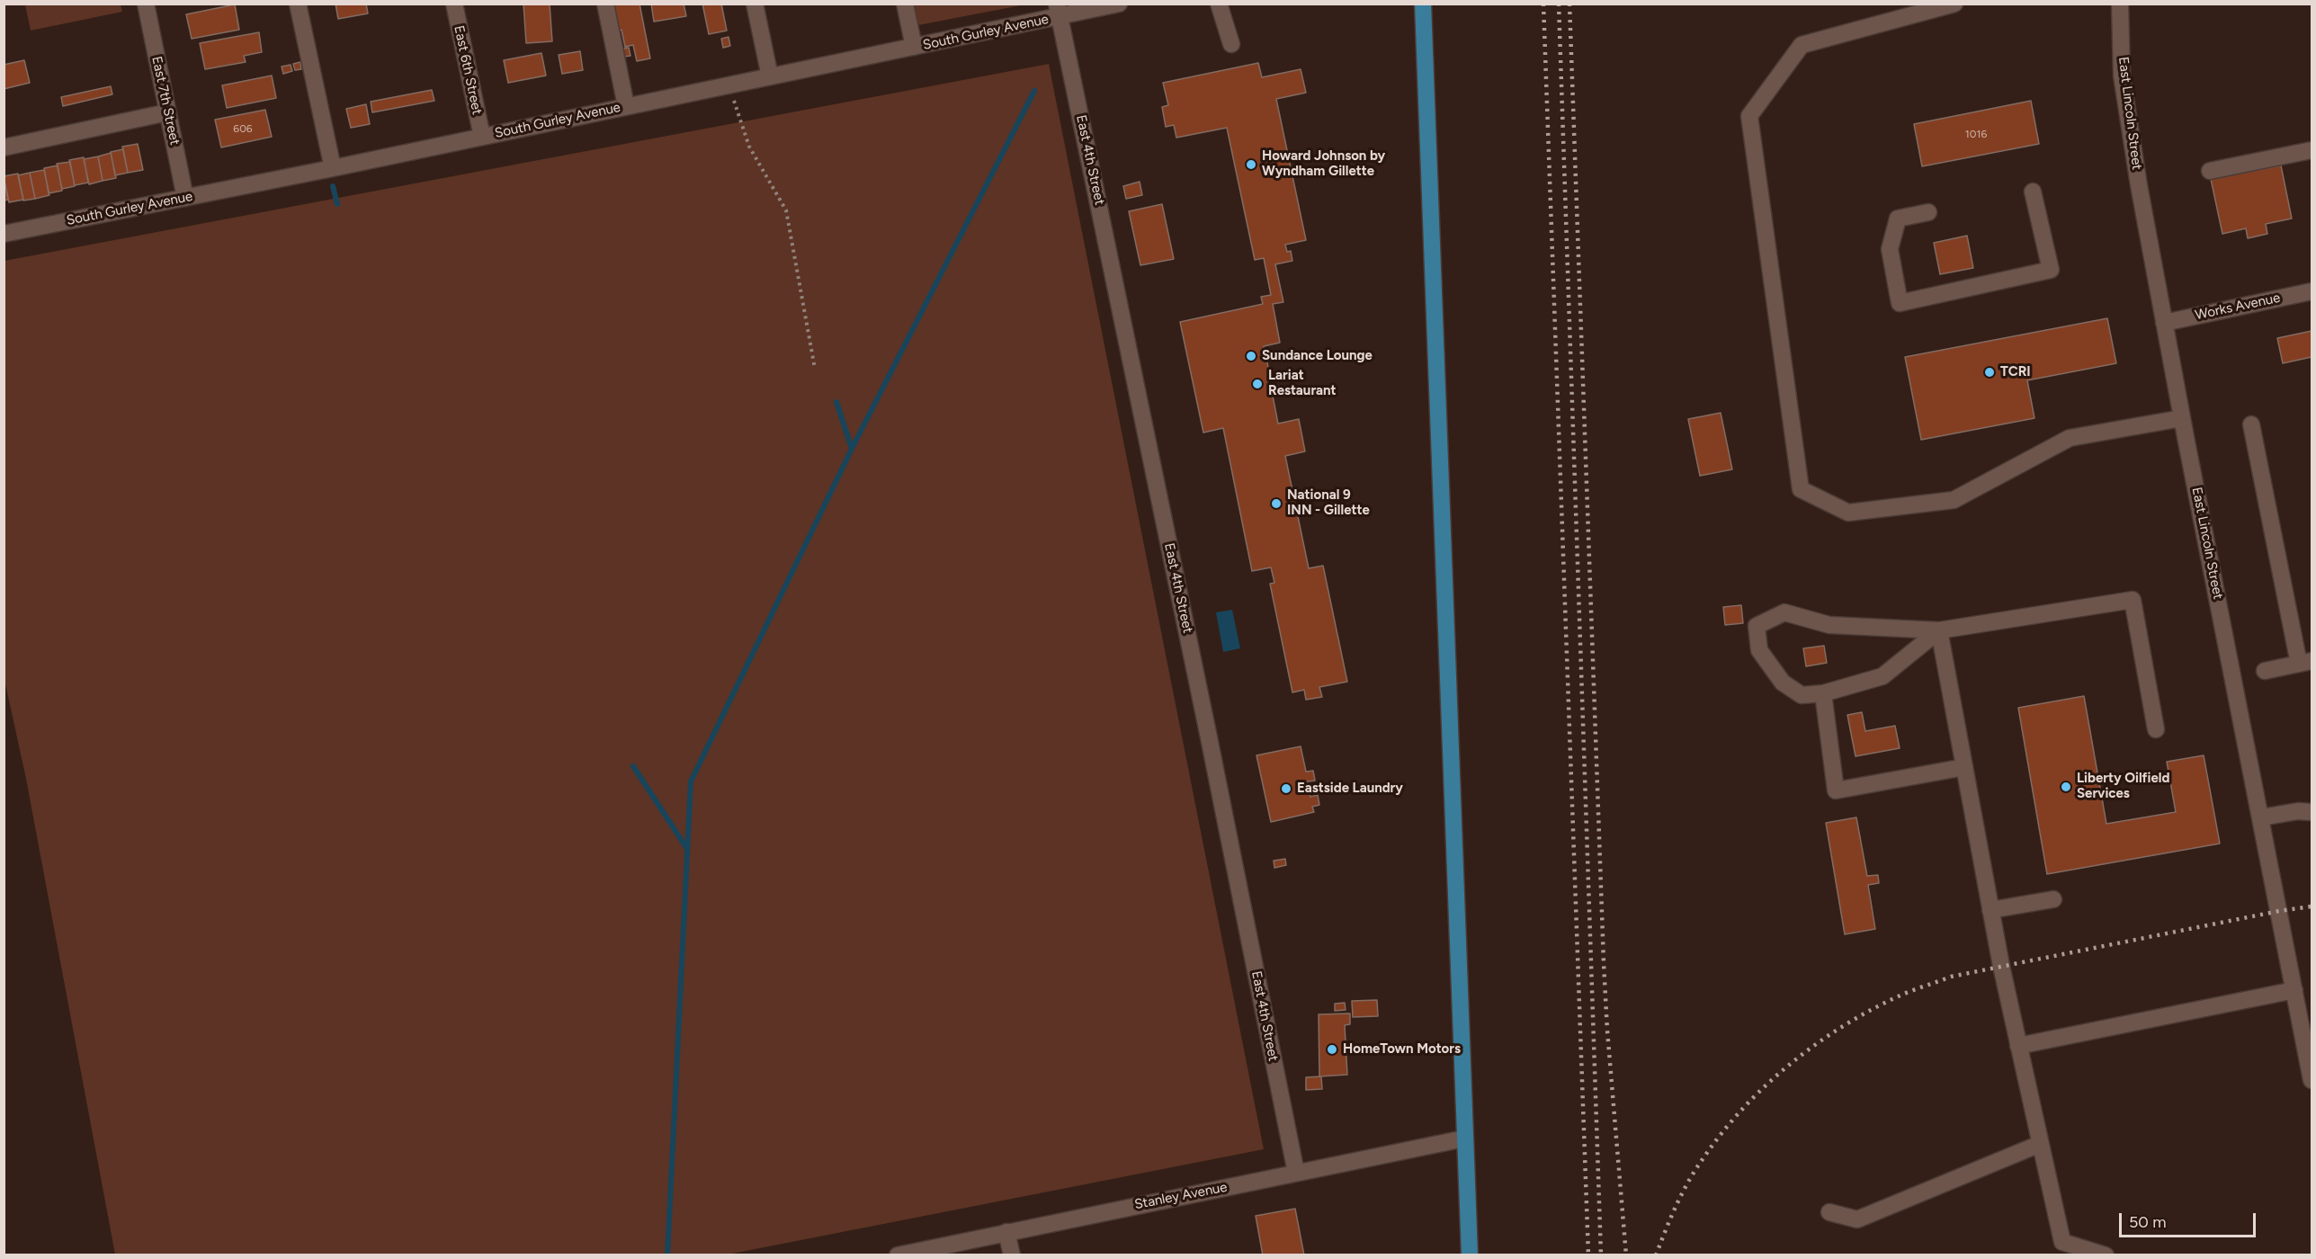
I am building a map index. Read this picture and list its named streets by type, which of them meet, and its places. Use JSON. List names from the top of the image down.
{
  "streets": {
    "street": [
      "South Gurley Avenue",
      "East 6th Street",
      "East 7th Street",
      "East Lincoln Street",
      "East 4th Street",
      "Works Avenue",
      "Stanley Avenue"
    ]
  },
  "crossings": [
    ["South Gurley Avenue", "East 6th Street"],
    ["South Gurley Avenue", "East 7th Street"],
    ["South Gurley Avenue", "East 4th Street"],
    ["East Lincoln Street", "Works Avenue"],
    ["East 4th Street", "Stanley Avenue"]
  ],
  "places": [
    "Howard Johnson by Wyndham Gillette",
    "Sundance Lounge",
    "TCRI",
    "Lariat Restaurant",
    "National 9 INN - Gillette",
    "Liberty Oilfield Services",
    "Eastside Laundry",
    "HomeTown Motors"
  ],
  "house_numbers": ["606", "1016"],
  "scale_bar": "50 m"
}
